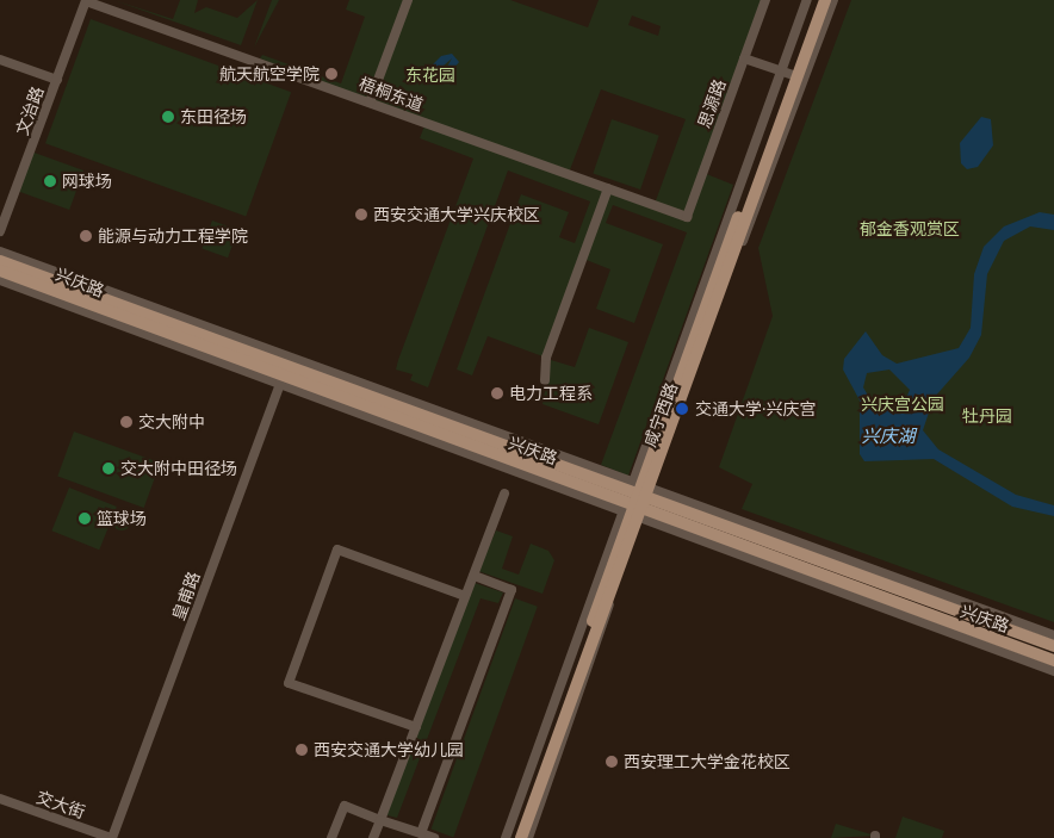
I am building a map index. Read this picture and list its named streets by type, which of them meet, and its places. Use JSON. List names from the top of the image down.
{
  "streets": {
    "main road": ["兴庆路", "咸宁西路"],
    "street": [
      "梧桐东道",
      "思源路",
      "文治路",
      "皇甫路",
      "交大街"
    ]
  },
  "crossings": [
    ["梧桐东道", "思源路"],
    ["梧桐东道", "文治路"],
    ["兴庆路", "咸宁西路"],
    ["兴庆路", "皇甫路"],
    ["皇甫路", "交大街"]
  ],
  "water": ["兴庆湖"],
  "parks": [
    "东花园",
    "郁金香观赏区",
    "兴庆宫公园",
    "牡丹园"
  ],
  "places": [
    "航天航空学院",
    "东田径场",
    "网球场",
    "西安交通大学兴庆校区",
    "能源与动力工程学院",
    "电力工程系",
    "交通大学·兴庆宫",
    "交大附中",
    "交大附中田径场",
    "篮球场",
    "西安交通大学幼儿园",
    "西安理工大学金花校区"
  ]
}
